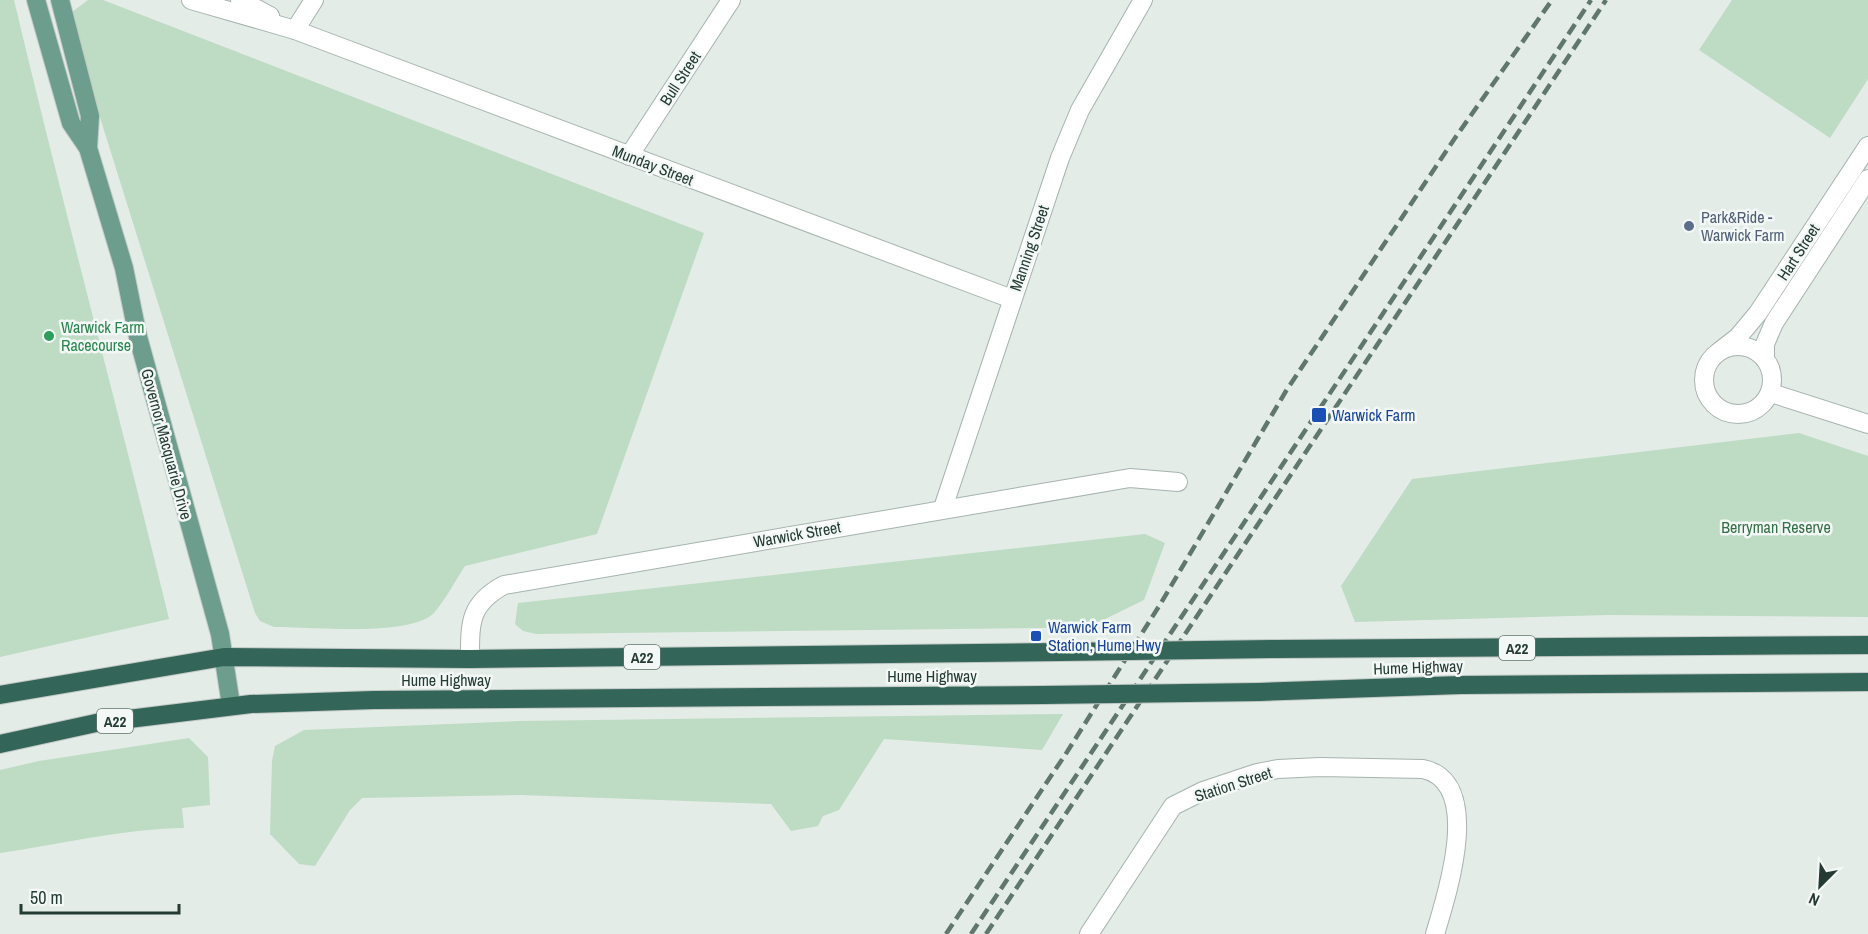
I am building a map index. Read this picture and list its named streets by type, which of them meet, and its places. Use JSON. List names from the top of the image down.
{
  "streets": {
    "highway": ["A22", "Hume Highway"],
    "main road": ["Governor Macquarie Drive"],
    "street": [
      "Bull Street",
      "Munday Street",
      "Manning Street",
      "Hart Street",
      "Warwick Street",
      "Station Street"
    ]
  },
  "crossings": [
    ["Bull Street", "Munday Street"],
    ["Munday Street", "Manning Street"],
    ["Manning Street", "Warwick Street"],
    ["Governor Macquarie Drive", "Hume Highway"],
    ["Warwick Street", "Hume Highway"]
  ],
  "parks": ["Berryman Reserve"],
  "places": {
    "other": ["Park&Ride - Warwick Farm", "Warwick Farm Racecourse"],
    "transit": ["Warwick Farm", "Warwick Farm Station, Hume Hwy"]
  },
  "scale_bar": "50 m",
  "north": "bottom left"
}
